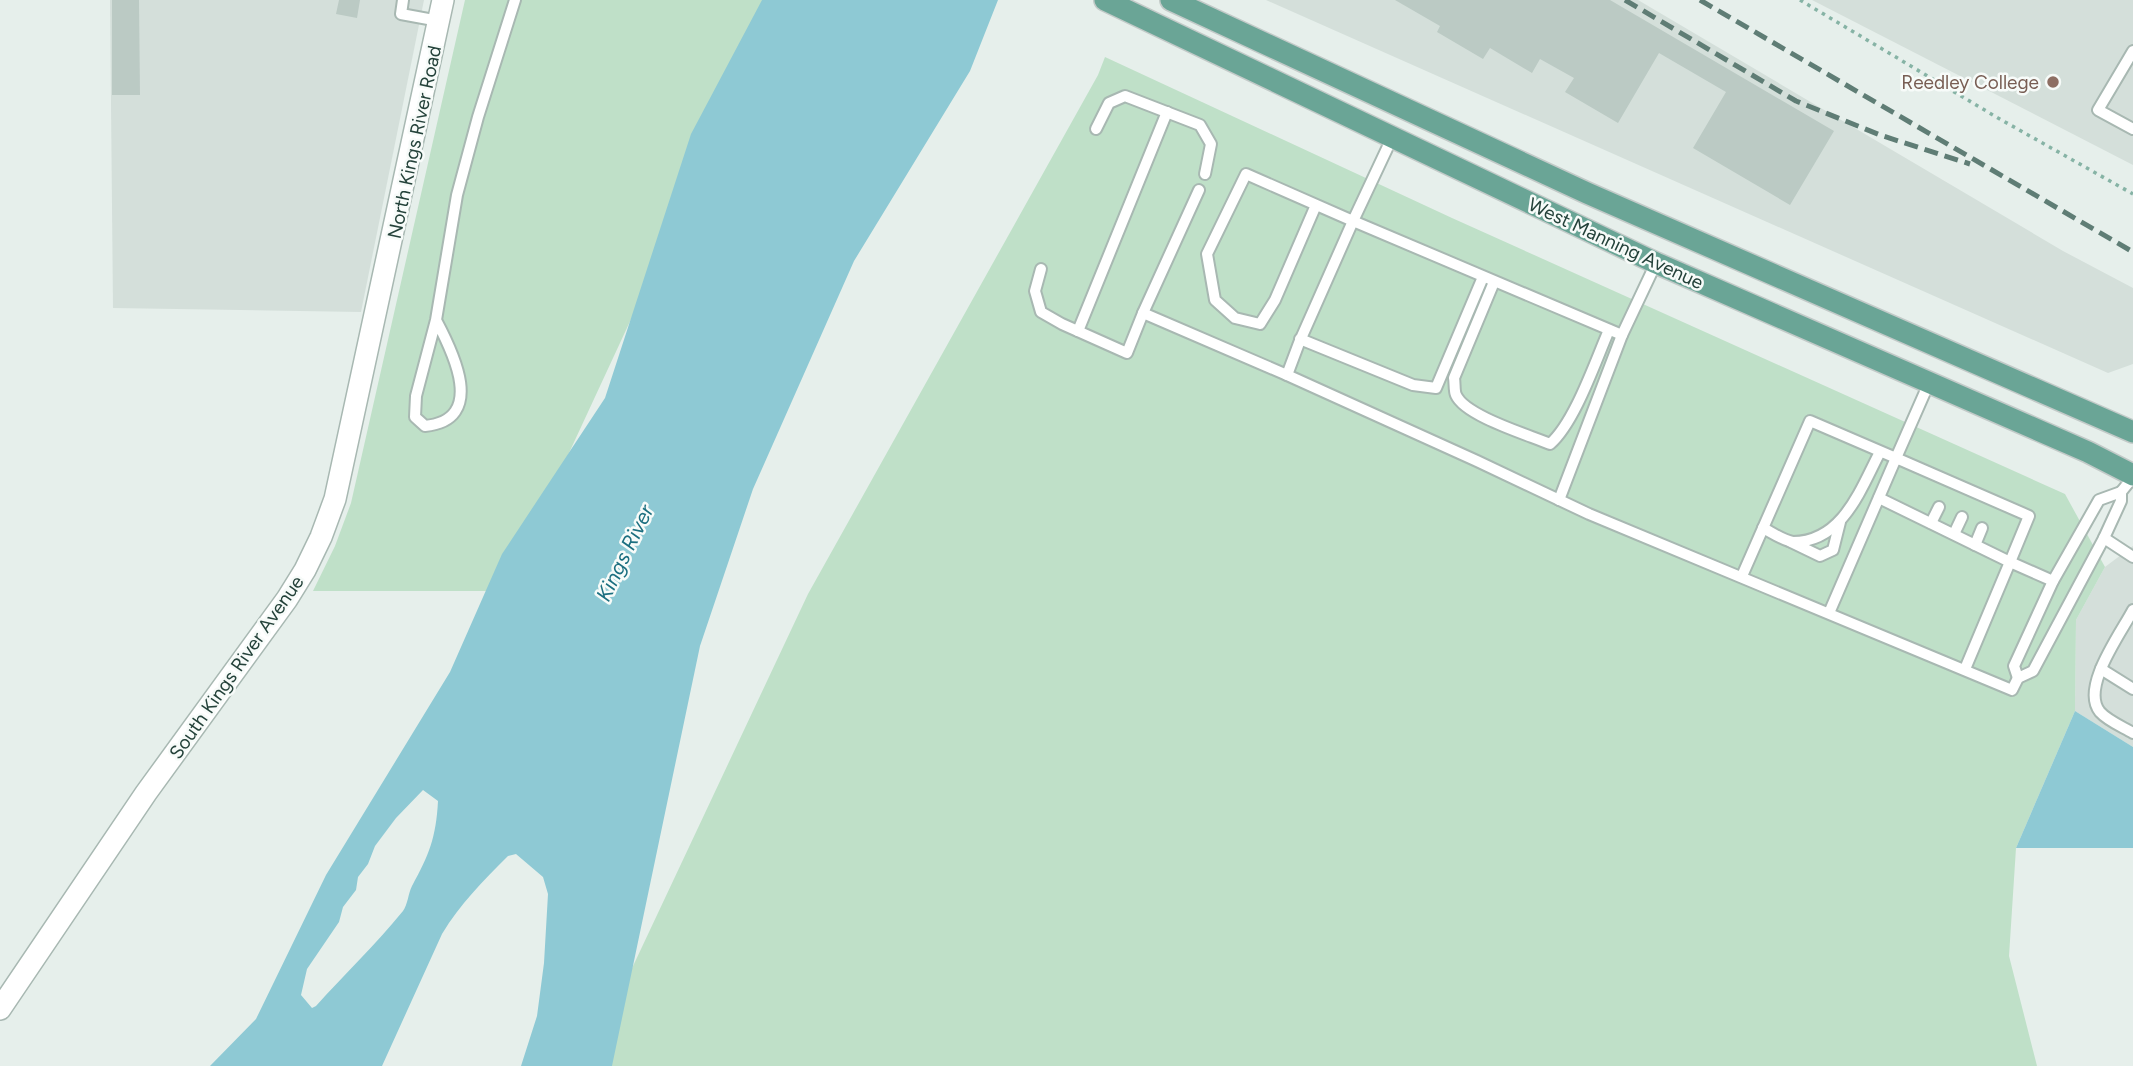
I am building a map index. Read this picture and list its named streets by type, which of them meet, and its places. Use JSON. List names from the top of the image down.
{
  "streets": {
    "main road": ["West Manning Avenue"],
    "street": ["North Kings River Road", "South Kings River Avenue"]
  },
  "crossings": [
    ["North Kings River Road", "South Kings River Avenue"]
  ],
  "water": ["Kings River"],
  "places": ["Reedley College"]
}
